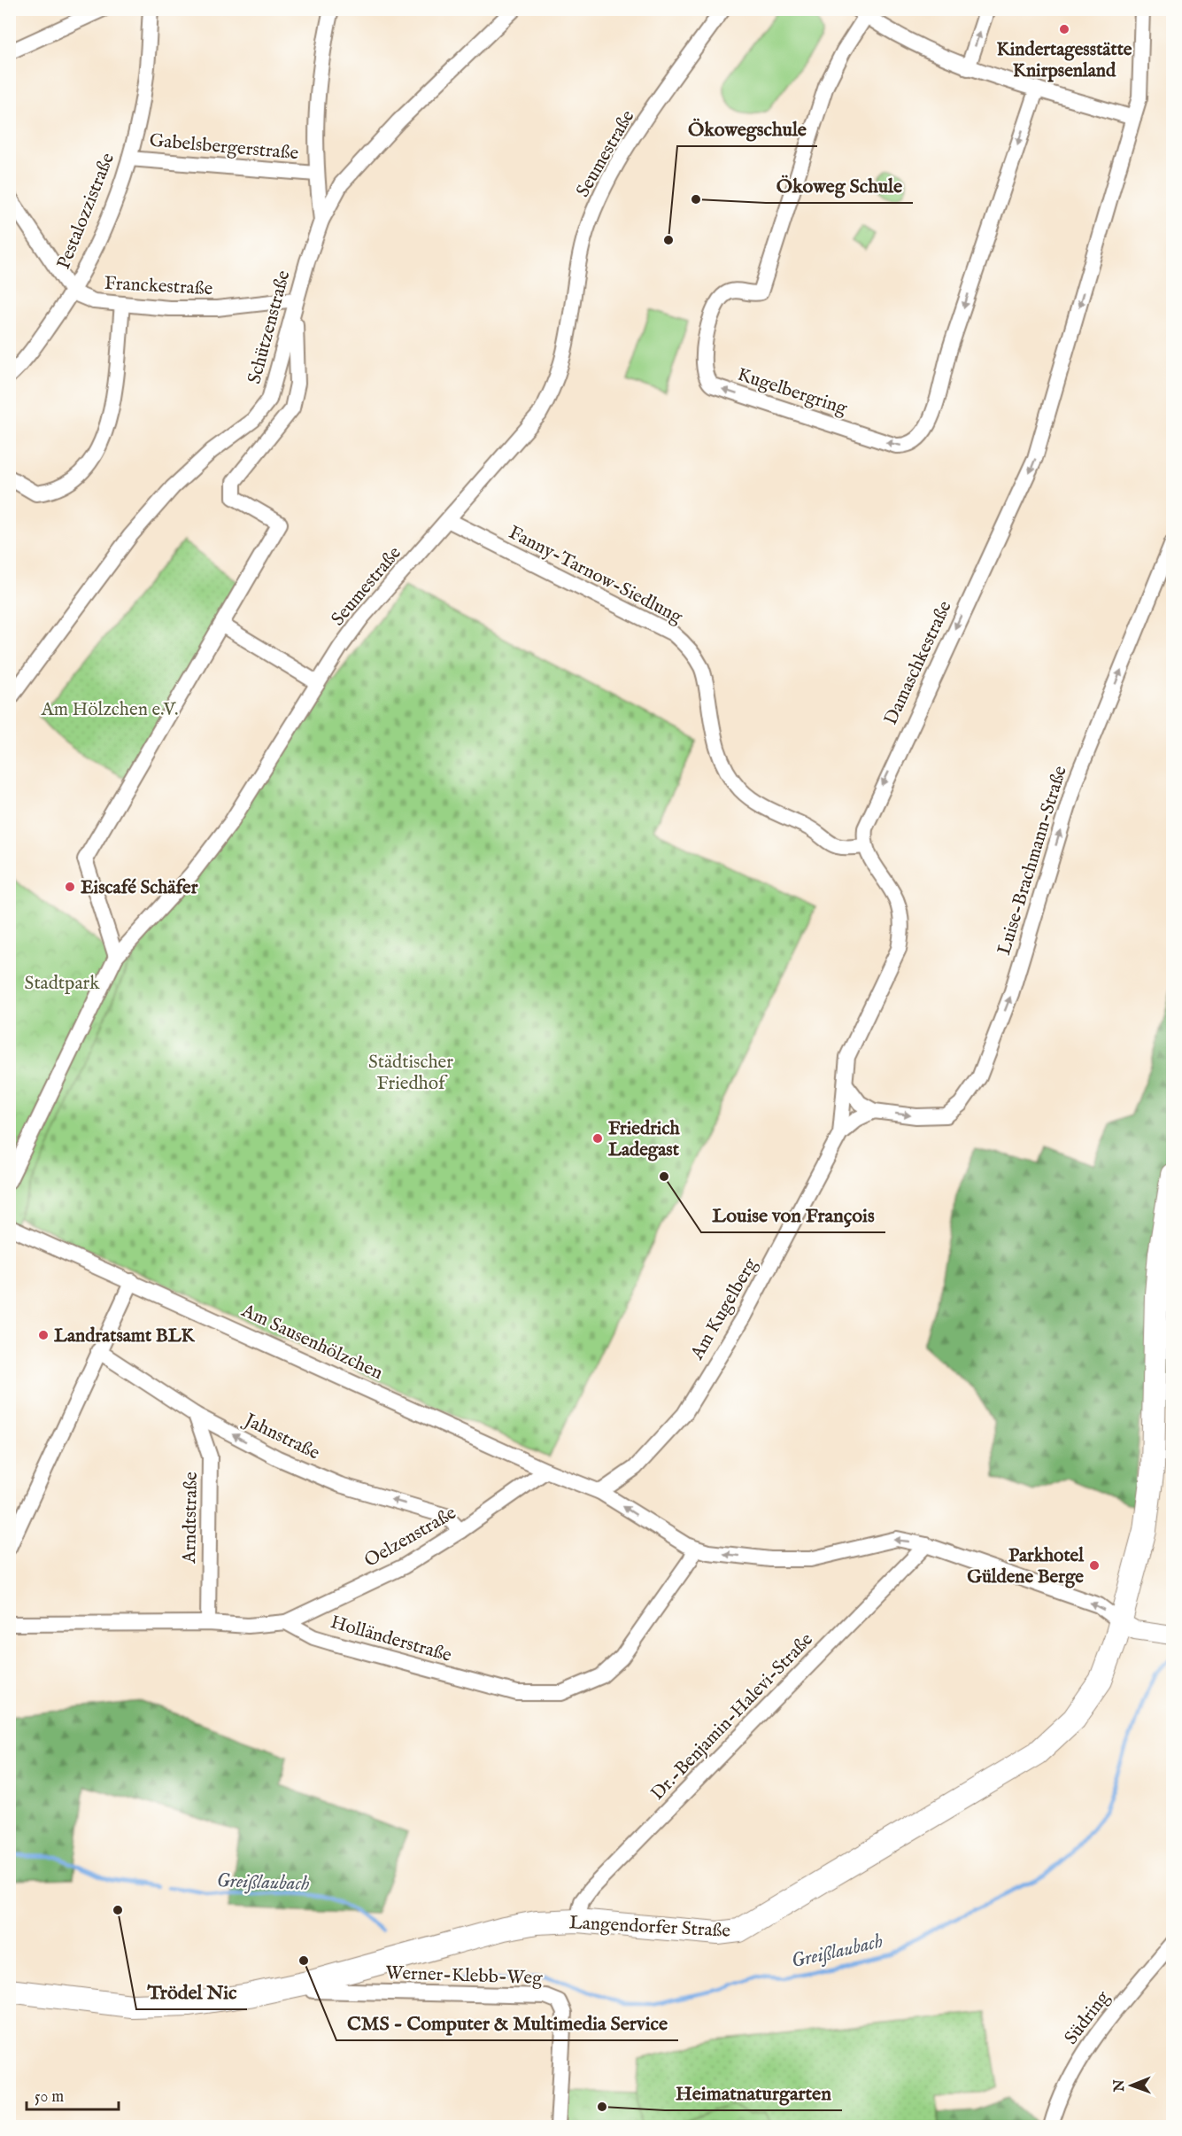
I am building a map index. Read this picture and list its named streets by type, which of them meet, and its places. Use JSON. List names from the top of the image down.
{
  "streets": {
    "main road": ["Langendorfer Straße"],
    "street": [
      "Gabelsbergerstraße",
      "Seumestraße",
      "Pestalozzistraße",
      "Franckestraße",
      "Schützenstraße",
      "Kugelbergring",
      "Fanny-Tarnow-Siedlung",
      "Damaschkestraße",
      "Luise-Brachmann-Straße",
      "Am Kugelberg",
      "Am Sausenhölzchen",
      "Jahnstraße",
      "Arndtstraße",
      "Oelzenstraße",
      "Holländerstraße",
      "Dr.-Benjamin-Halevi-Straße",
      "Werner-Klebb-Weg",
      "Südring"
    ]
  },
  "crossings": [
    ["Gabelsbergerstraße", "Pestalozzistraße"],
    ["Gabelsbergerstraße", "Schützenstraße"],
    ["Seumestraße", "Fanny-Tarnow-Siedlung"],
    ["Pestalozzistraße", "Franckestraße"],
    ["Franckestraße", "Schützenstraße"],
    ["Fanny-Tarnow-Siedlung", "Damaschkestraße"],
    ["Am Kugelberg", "Am Sausenhölzchen"],
    ["Am Sausenhölzchen", "Oelzenstraße"],
    ["Am Sausenhölzchen", "Holländerstraße"],
    ["Jahnstraße", "Arndtstraße"],
    ["Jahnstraße", "Oelzenstraße"],
    ["Oelzenstraße", "Holländerstraße"],
    ["Dr.-Benjamin-Halevi-Straße", "Langendorfer Straße"],
    ["Langendorfer Straße", "Werner-Klebb-Weg"]
  ],
  "one_way": ["Damaschkestraße", "Luise-Brachmann-Straße", "Jahnstraße"],
  "water": ["Greißlaubach"],
  "parks": ["Am Hölzchen e.V.", "Stadtpark", "Städtischer Friedhof"],
  "places": [
    "Kindertagesstätte Knirpsenland",
    "Ökoweg Schule",
    "Ökowegschule",
    "Eiscafé Schäfer",
    "Friedrich Ladegast",
    "Louise von François",
    "Landratsamt BLK",
    "Parkhotel Güldene Berge",
    "Trödel Nic",
    "CMS - Computer & Multimedia Service",
    "Heimatnaturgarten"
  ],
  "scale_bar": "50 m",
  "north": "left"
}
